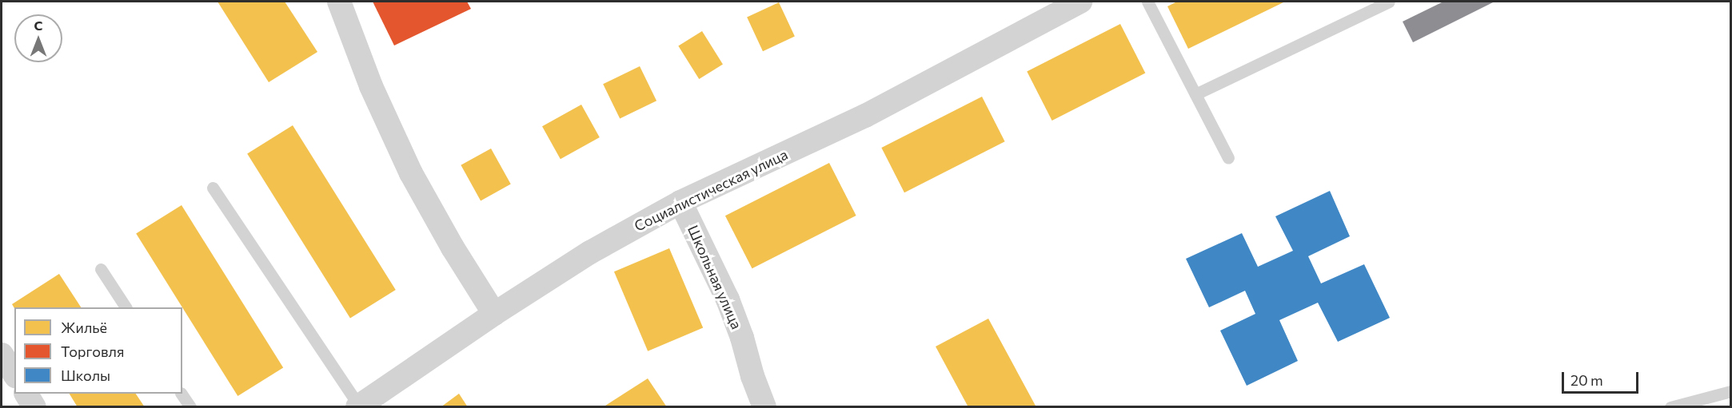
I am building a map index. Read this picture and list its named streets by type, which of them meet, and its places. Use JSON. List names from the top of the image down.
{
  "streets": {
    "street": ["Социалистическая улица", "Школьная улица"]
  },
  "crossings": [
    ["Социалистическая улица", "Школьная улица"]
  ],
  "legend": ["Жильё", "Торговля", "Школы"],
  "scale_bar": "20 m",
  "north": "top"
}
